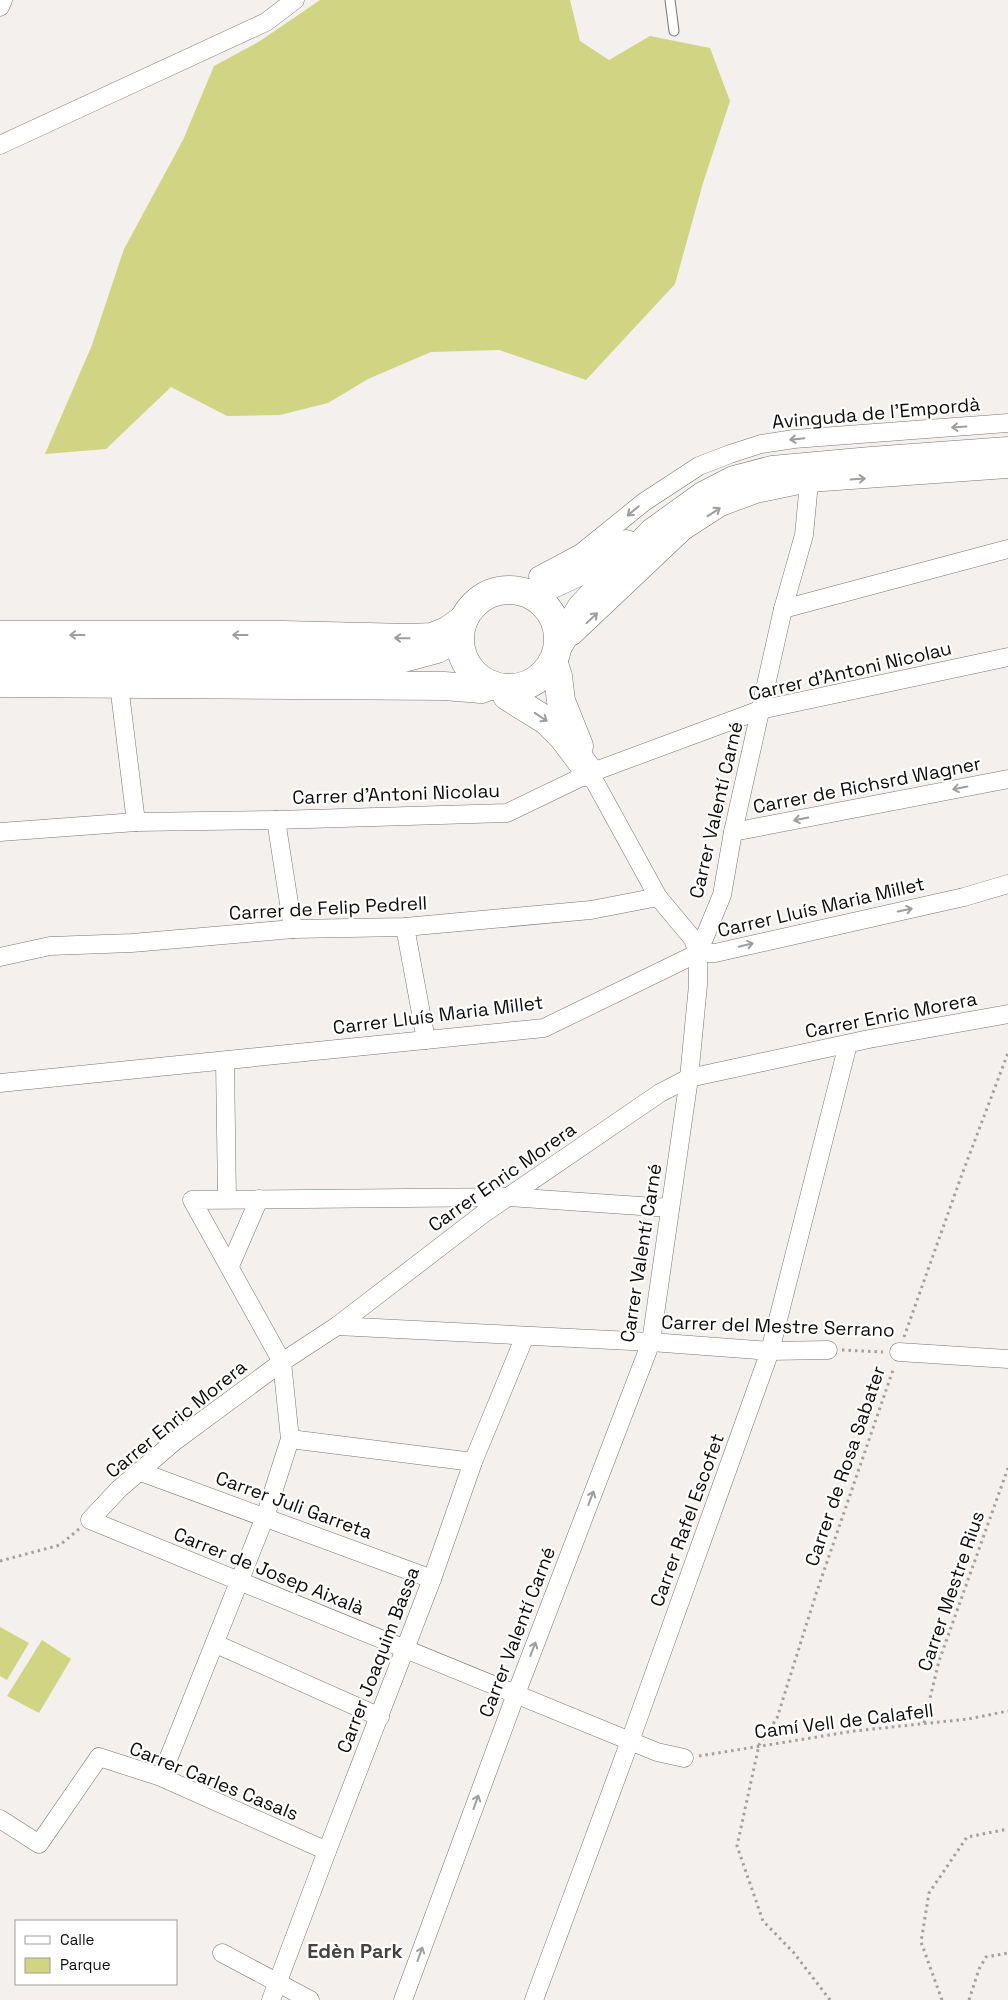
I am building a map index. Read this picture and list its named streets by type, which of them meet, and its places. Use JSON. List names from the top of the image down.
{
  "streets": {
    "street": [
      "Avinguda de l'Empordà",
      "Carrer d'Antoni Nicolau",
      "Carrer de Richsrd Wagner",
      "Carrer Valentí Carné",
      "Carrer Lluís Maria Millet",
      "Carrer de Felip Pedrell",
      "Carrer Enric Morera",
      "Carrer del Mestre Serrano",
      "Carrer Juli Garreta",
      "Carrer Rafel Escofet",
      "Carrer de Josep Aixalà",
      "Carrer Joaquim Bassa",
      "Carrer Carles Casals"
    ],
    "path": ["Carrer de Rosa Sabater", "Carrer Mestre Rius", "Camí Vell de Calafell"]
  },
  "crossings": [
    ["Carrer d'Antoni Nicolau", "Carrer Valentí Carné"],
    ["Carrer de Richsrd Wagner", "Carrer Valentí Carné"],
    ["Carrer Valentí Carné", "Carrer Lluís Maria Millet"],
    ["Carrer Valentí Carné", "Carrer Enric Morera"],
    ["Carrer Valentí Carné", "Carrer del Mestre Serrano"],
    ["Carrer Valentí Carné", "Carrer de Josep Aixalà"],
    ["Carrer Enric Morera", "Carrer del Mestre Serrano"],
    ["Carrer Enric Morera", "Carrer Juli Garreta"],
    ["Carrer Enric Morera", "Carrer Rafel Escofet"],
    ["Carrer Enric Morera", "Carrer de Josep Aixalà"],
    ["Carrer del Mestre Serrano", "Carrer de Rosa Sabater"],
    ["Carrer del Mestre Serrano", "Carrer Rafel Escofet"],
    ["Carrer del Mestre Serrano", "Carrer Joaquim Bassa"],
    ["Carrer de Rosa Sabater", "Camí Vell de Calafell"],
    ["Carrer Juli Garreta", "Carrer Joaquim Bassa"],
    ["Carrer Rafel Escofet", "Carrer de Josep Aixalà"],
    ["Carrer de Josep Aixalà", "Carrer Joaquim Bassa"],
    ["Carrer de Josep Aixalà", "Camí Vell de Calafell"],
    ["Carrer Mestre Rius", "Camí Vell de Calafell"],
    ["Carrer Joaquim Bassa", "Carrer Carles Casals"]
  ],
  "one_way": ["Carrer de Richsrd Wagner", "Carrer Valentí Carné"],
  "districts": ["Edèn Park"],
  "legend": ["Calle", "Parque"]
}
